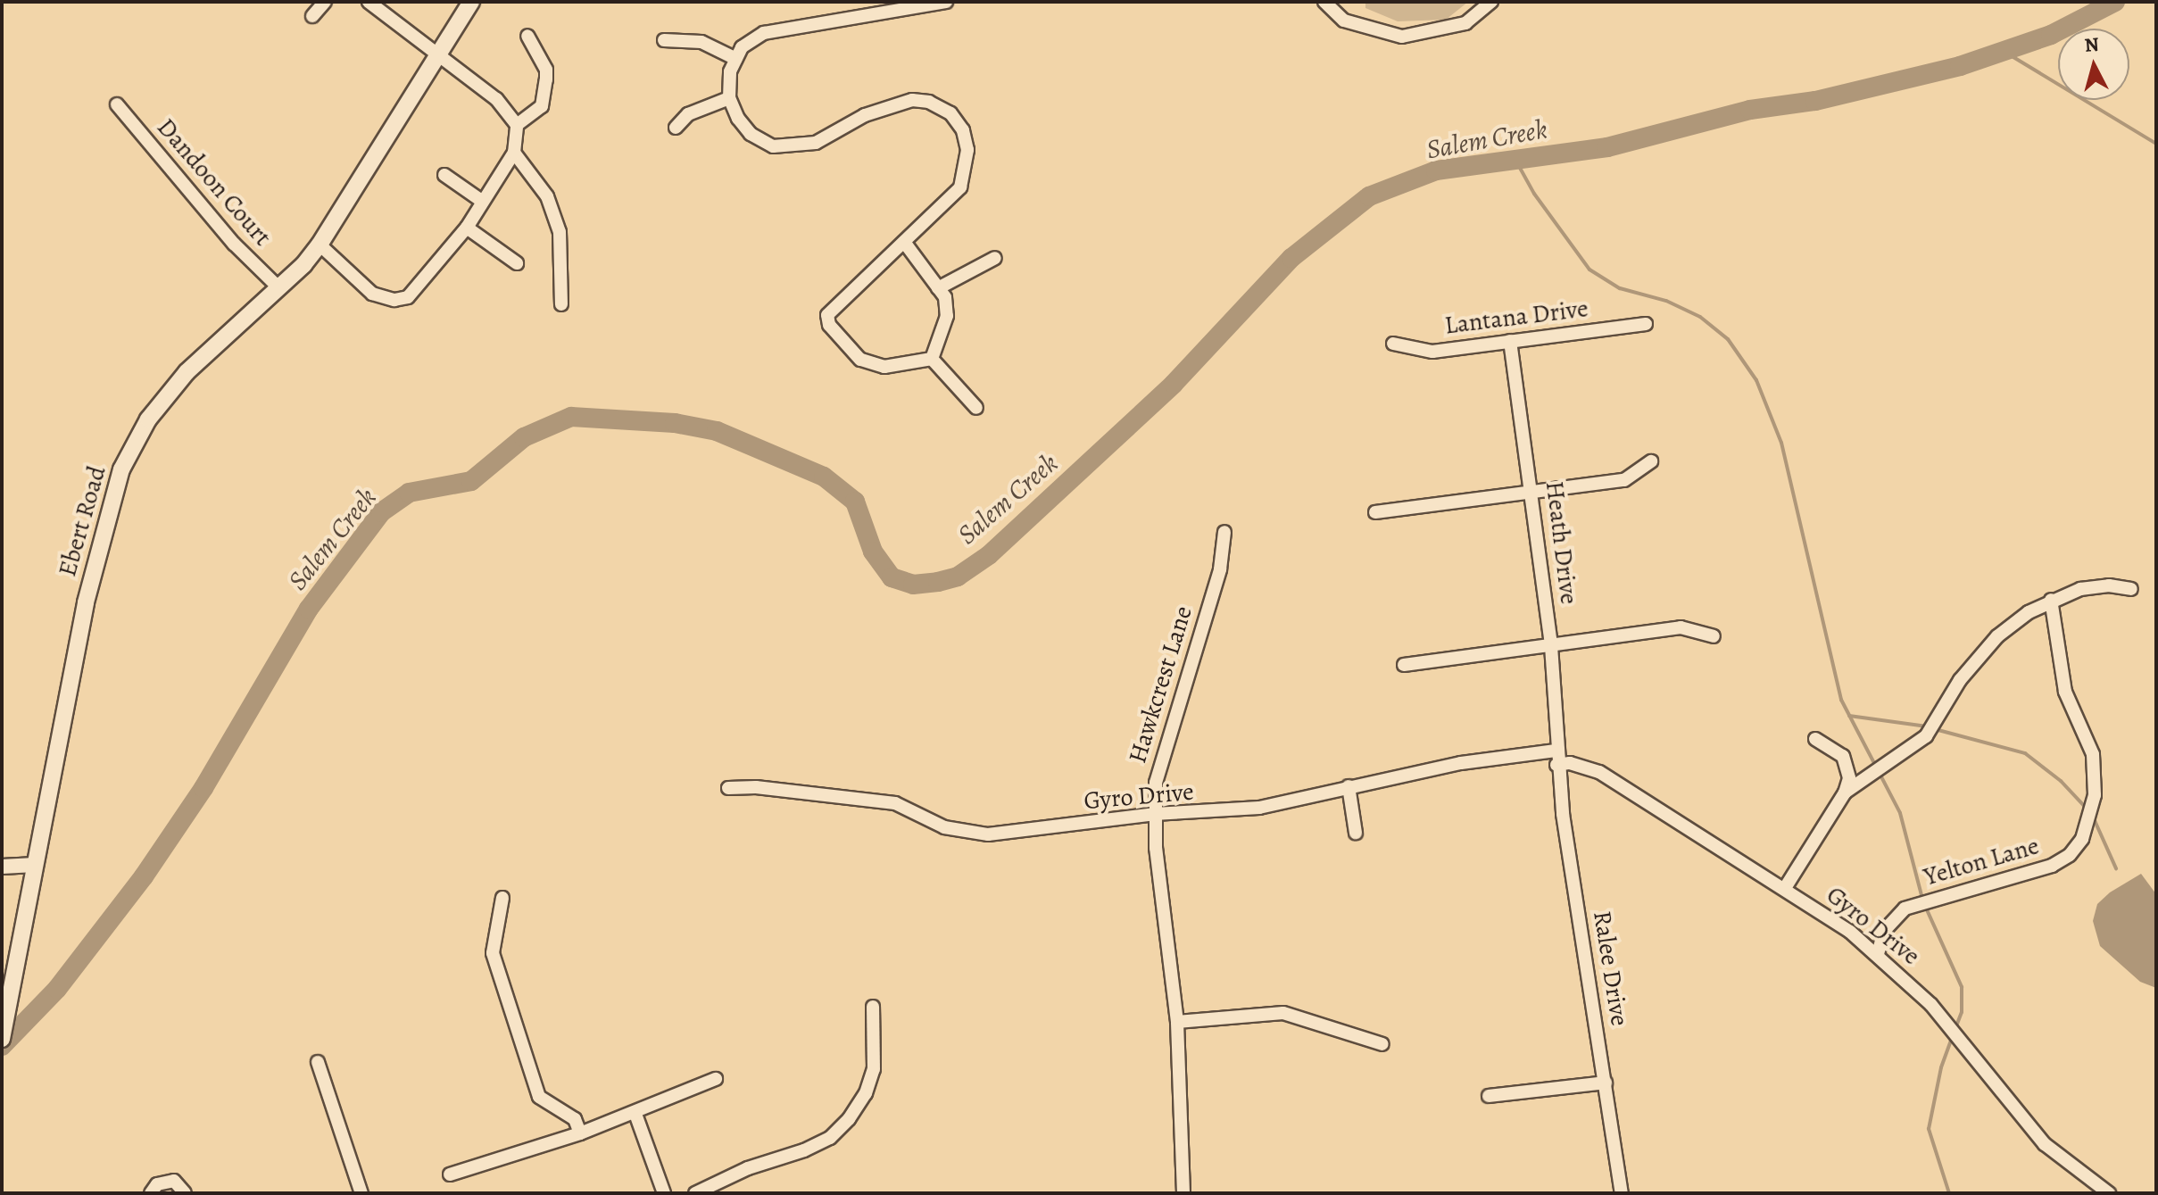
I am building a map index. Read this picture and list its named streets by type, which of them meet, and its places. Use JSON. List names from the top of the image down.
{
  "streets": {
    "main road": ["Ebert Road"],
    "street": [
      "Dandoon Court",
      "Lantana Drive",
      "Heath Drive",
      "Hawkcrest Lane",
      "Gyro Drive",
      "Yelton Lane",
      "Ralee Drive"
    ]
  },
  "crossings": [
    ["Dandoon Court", "Ebert Road"],
    ["Lantana Drive", "Heath Drive"],
    ["Heath Drive", "Gyro Drive"],
    ["Heath Drive", "Ralee Drive"],
    ["Hawkcrest Lane", "Gyro Drive"],
    ["Gyro Drive", "Yelton Lane"],
    ["Gyro Drive", "Ralee Drive"]
  ],
  "water": ["Salem Creek"],
  "north": "top"
}
